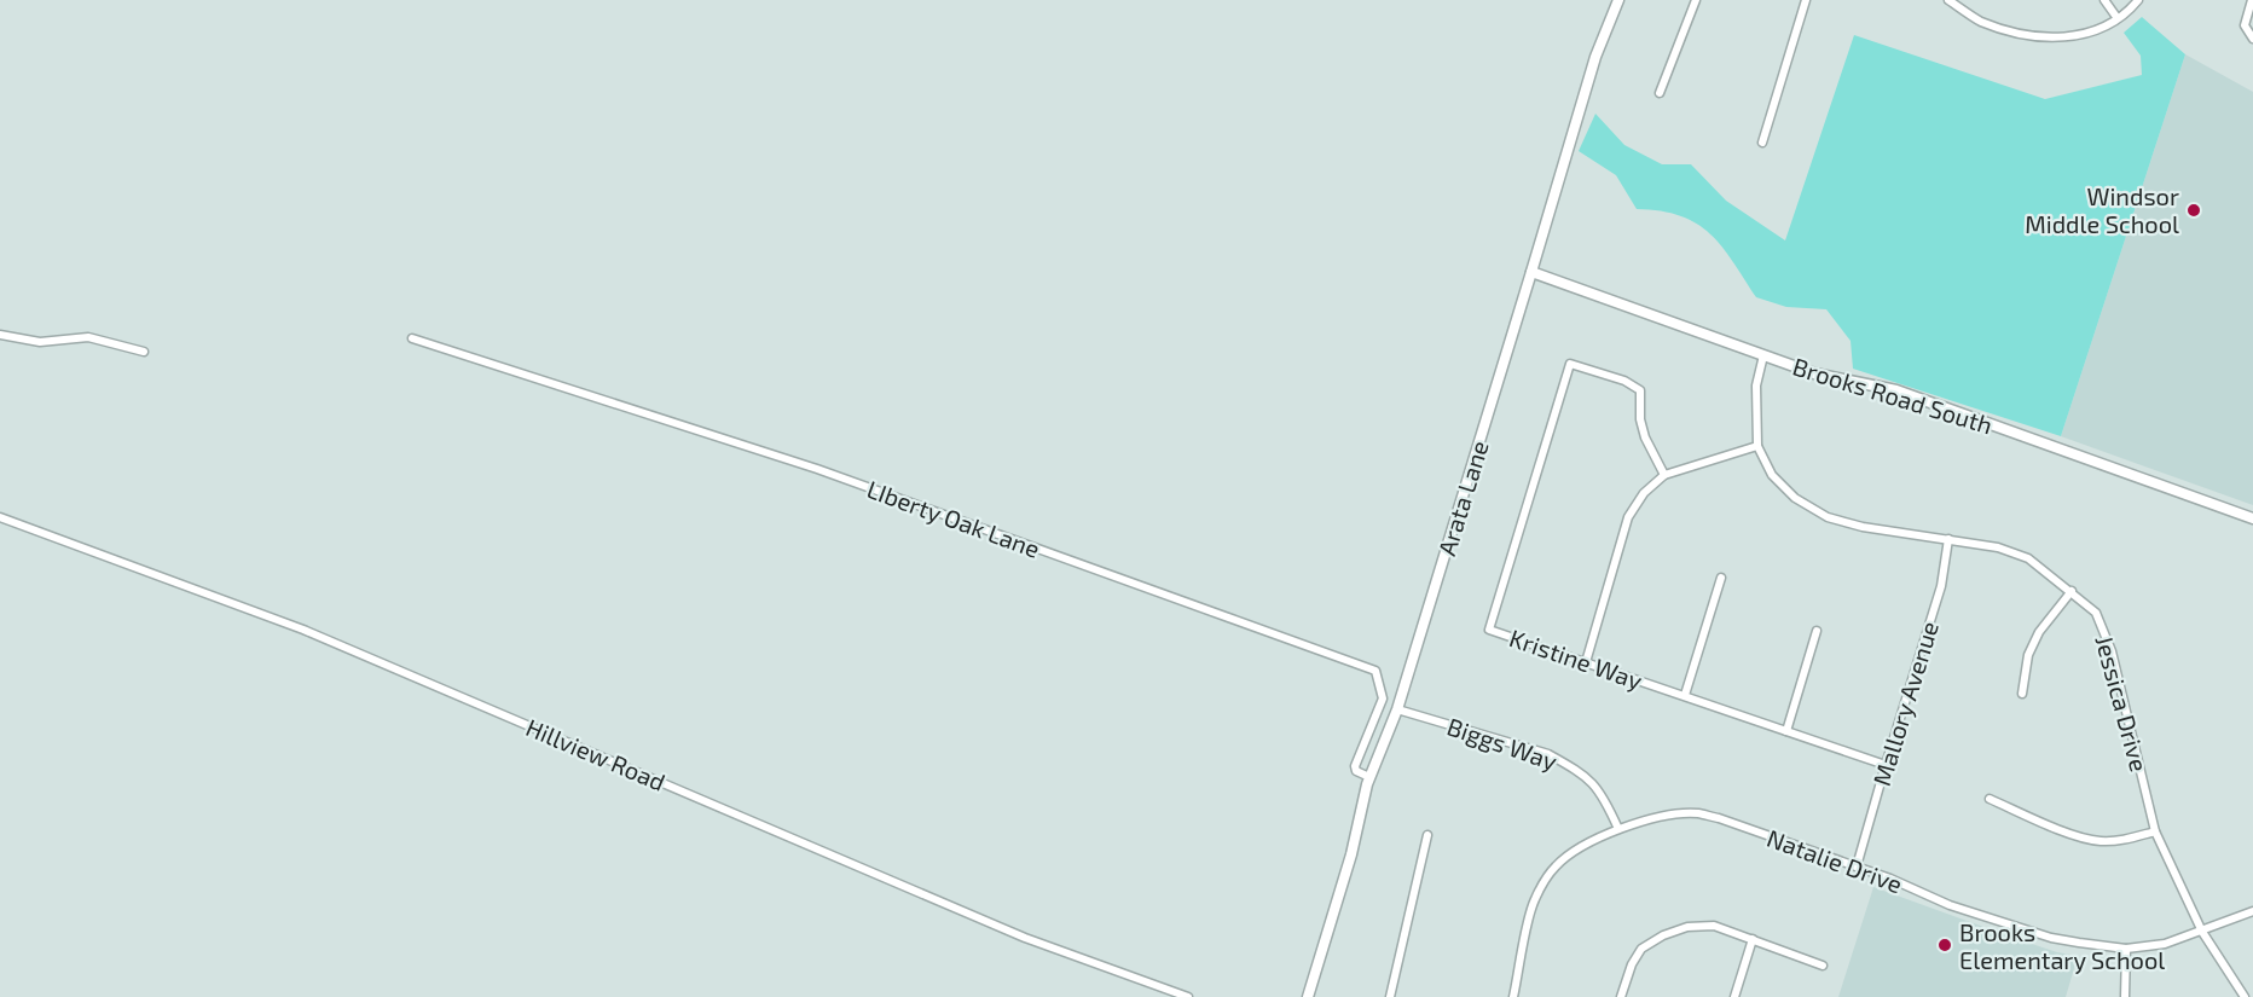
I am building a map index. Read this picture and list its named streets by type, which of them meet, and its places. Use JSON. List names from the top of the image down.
{
  "streets": {
    "street": [
      "Brooks Road South",
      "Arata Lane",
      "LIberty Oak Lane",
      "Kristine Way",
      "Mallory Avenue",
      "Jessica Drive",
      "Biggs Way",
      "Hillview Road",
      "Natalie Drive"
    ]
  },
  "crossings": [
    ["Brooks Road South", "Arata Lane"],
    ["Brooks Road South", "Jessica Drive"],
    ["Arata Lane", "LIberty Oak Lane"],
    ["Arata Lane", "Biggs Way"],
    ["Kristine Way", "Mallory Avenue"],
    ["Mallory Avenue", "Jessica Drive"],
    ["Mallory Avenue", "Natalie Drive"],
    ["Jessica Drive", "Natalie Drive"],
    ["Biggs Way", "Natalie Drive"]
  ],
  "places": ["Windsor Middle School", "Brooks Elementary School"]
}
